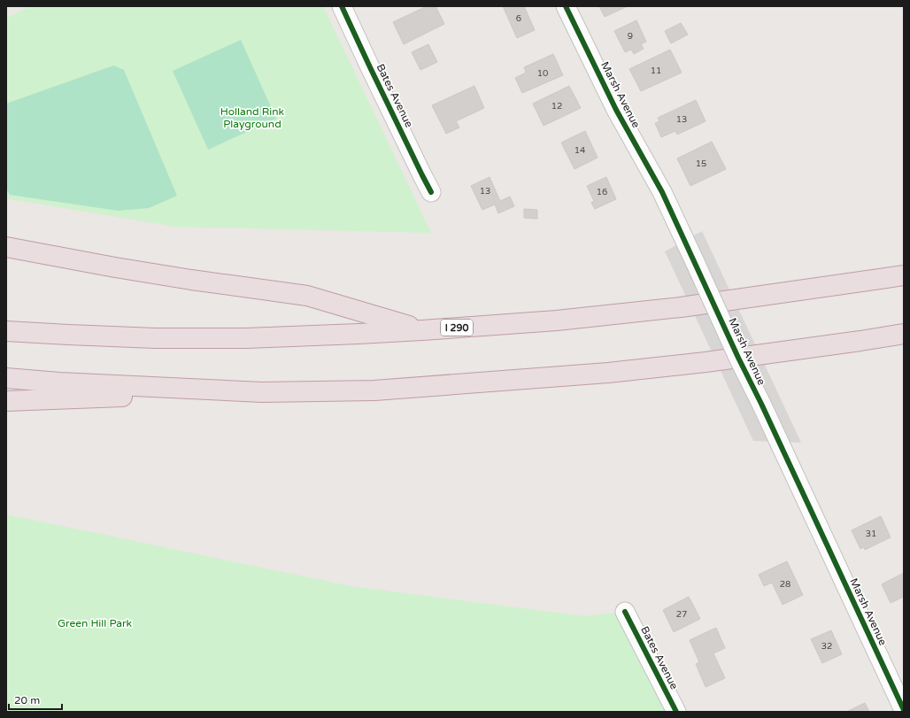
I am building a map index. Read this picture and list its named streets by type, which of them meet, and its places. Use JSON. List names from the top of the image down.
{
  "streets": {
    "highway": ["I 290"],
    "street": ["Marsh Avenue", "Bates Avenue"]
  },
  "parks": ["Holland Rink Playground", "Green Hill Park"],
  "house_numbers": [
    "6",
    "9",
    "11",
    "10",
    "12",
    "13",
    "14",
    "15",
    "13",
    "16",
    "31",
    "28",
    "27",
    "32"
  ],
  "scale_bar": "20 m"
}
